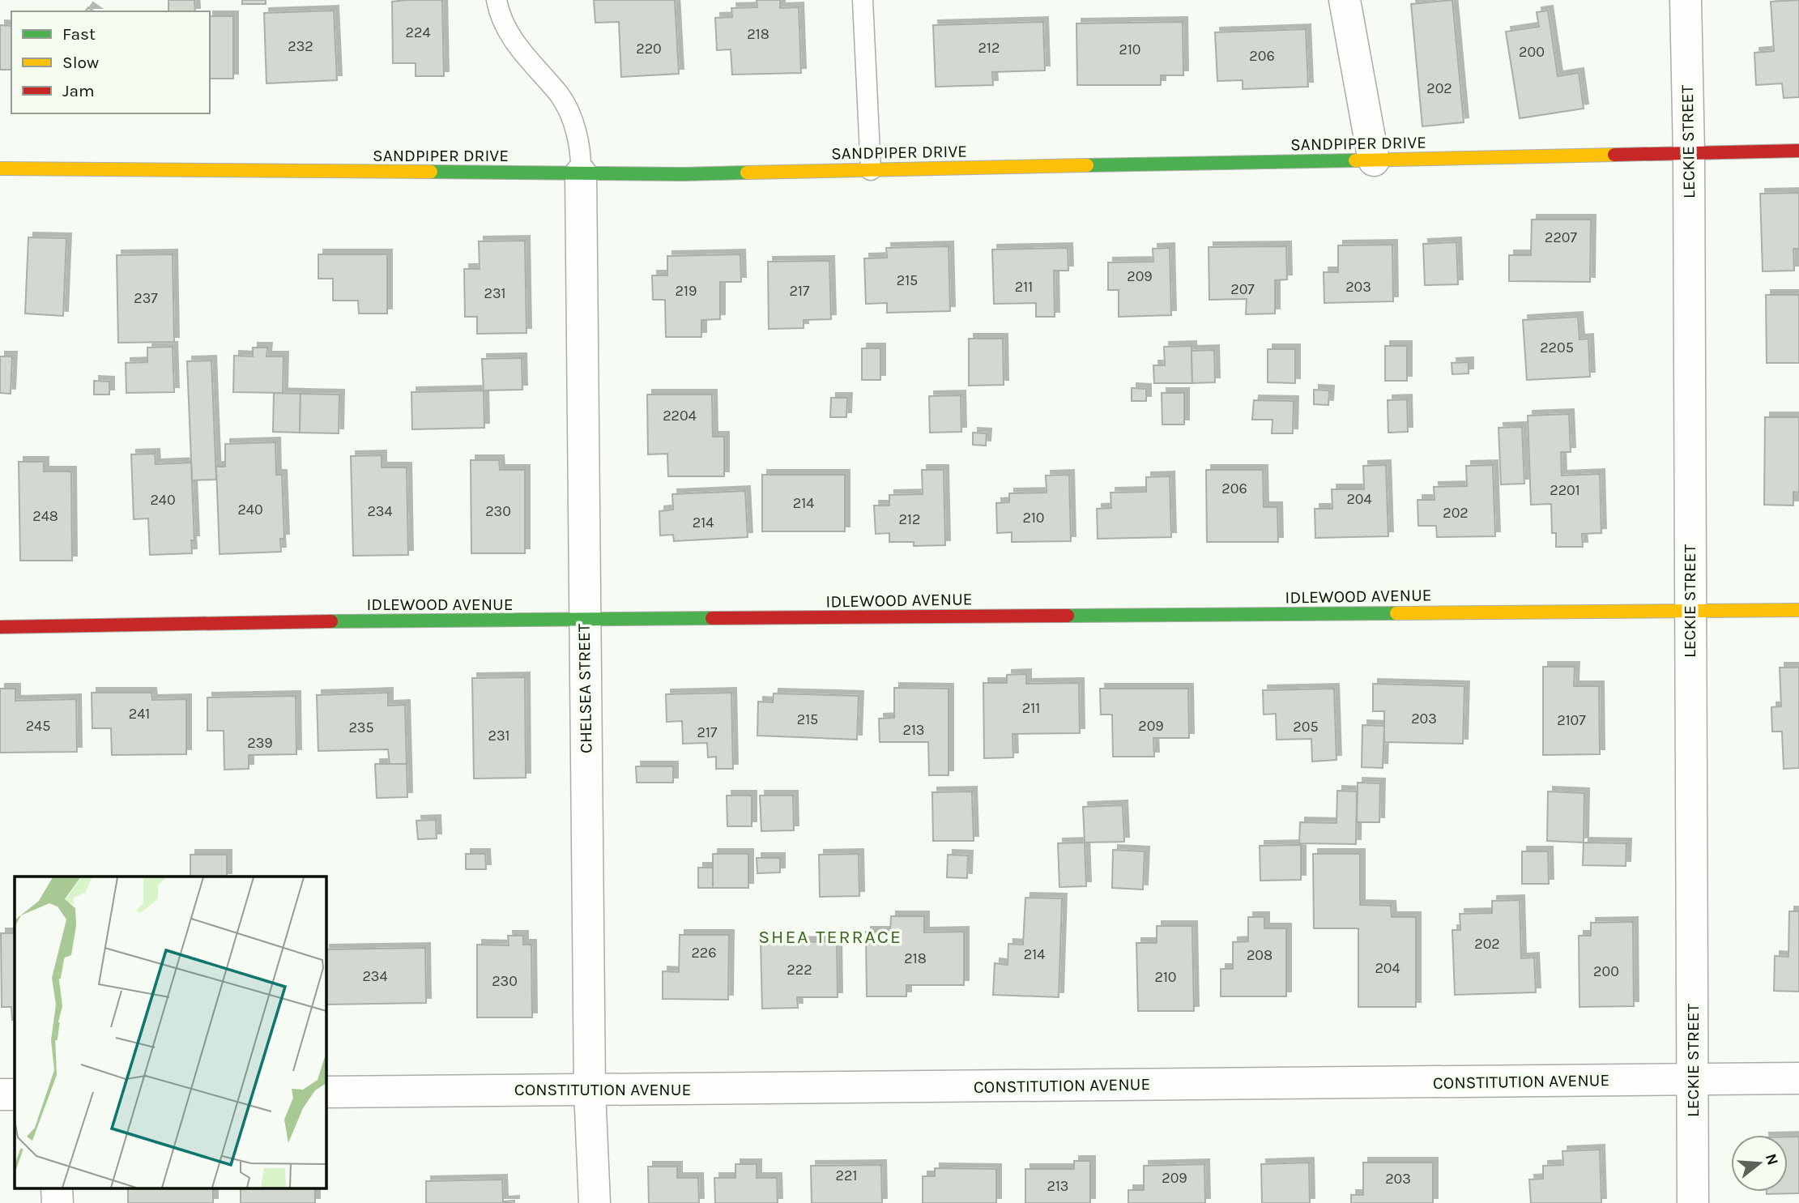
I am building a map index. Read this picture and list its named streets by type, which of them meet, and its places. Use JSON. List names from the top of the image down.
{
  "streets": {
    "street": [
      "LECKIE STREET",
      "SANDPIPER DRIVE",
      "IDLEWOOD AVENUE",
      "CHELSEA STREET",
      "CONSTITUTION AVENUE"
    ]
  },
  "crossings": [
    ["LECKIE STREET", "SANDPIPER DRIVE"],
    ["LECKIE STREET", "IDLEWOOD AVENUE"],
    ["LECKIE STREET", "CONSTITUTION AVENUE"],
    ["SANDPIPER DRIVE", "CHELSEA STREET"],
    ["IDLEWOOD AVENUE", "CHELSEA STREET"],
    ["CHELSEA STREET", "CONSTITUTION AVENUE"]
  ],
  "districts": ["SHEA TERRACE"],
  "house_numbers": [
    "224",
    "218",
    "232",
    "212",
    "220",
    "210",
    "200",
    "206",
    "202",
    "2207",
    "209",
    "215",
    "211",
    "203",
    "207",
    "219",
    "217",
    "231",
    "237",
    "2205",
    "2204",
    "206",
    "2201",
    "204",
    "240",
    "214",
    "240",
    "234",
    "230",
    "202",
    "248",
    "210",
    "212",
    "214",
    "211",
    "241",
    "203",
    "215",
    "2107",
    "245",
    "209",
    "205",
    "235",
    "213",
    "217",
    "231",
    "239",
    "202",
    "226",
    "214",
    "208",
    "218",
    "204",
    "222",
    "200",
    "234",
    "210",
    "230",
    "221",
    "209",
    "203",
    "213"
  ],
  "legend": ["Fast", "Slow", "Jam"],
  "north": "right"
}
